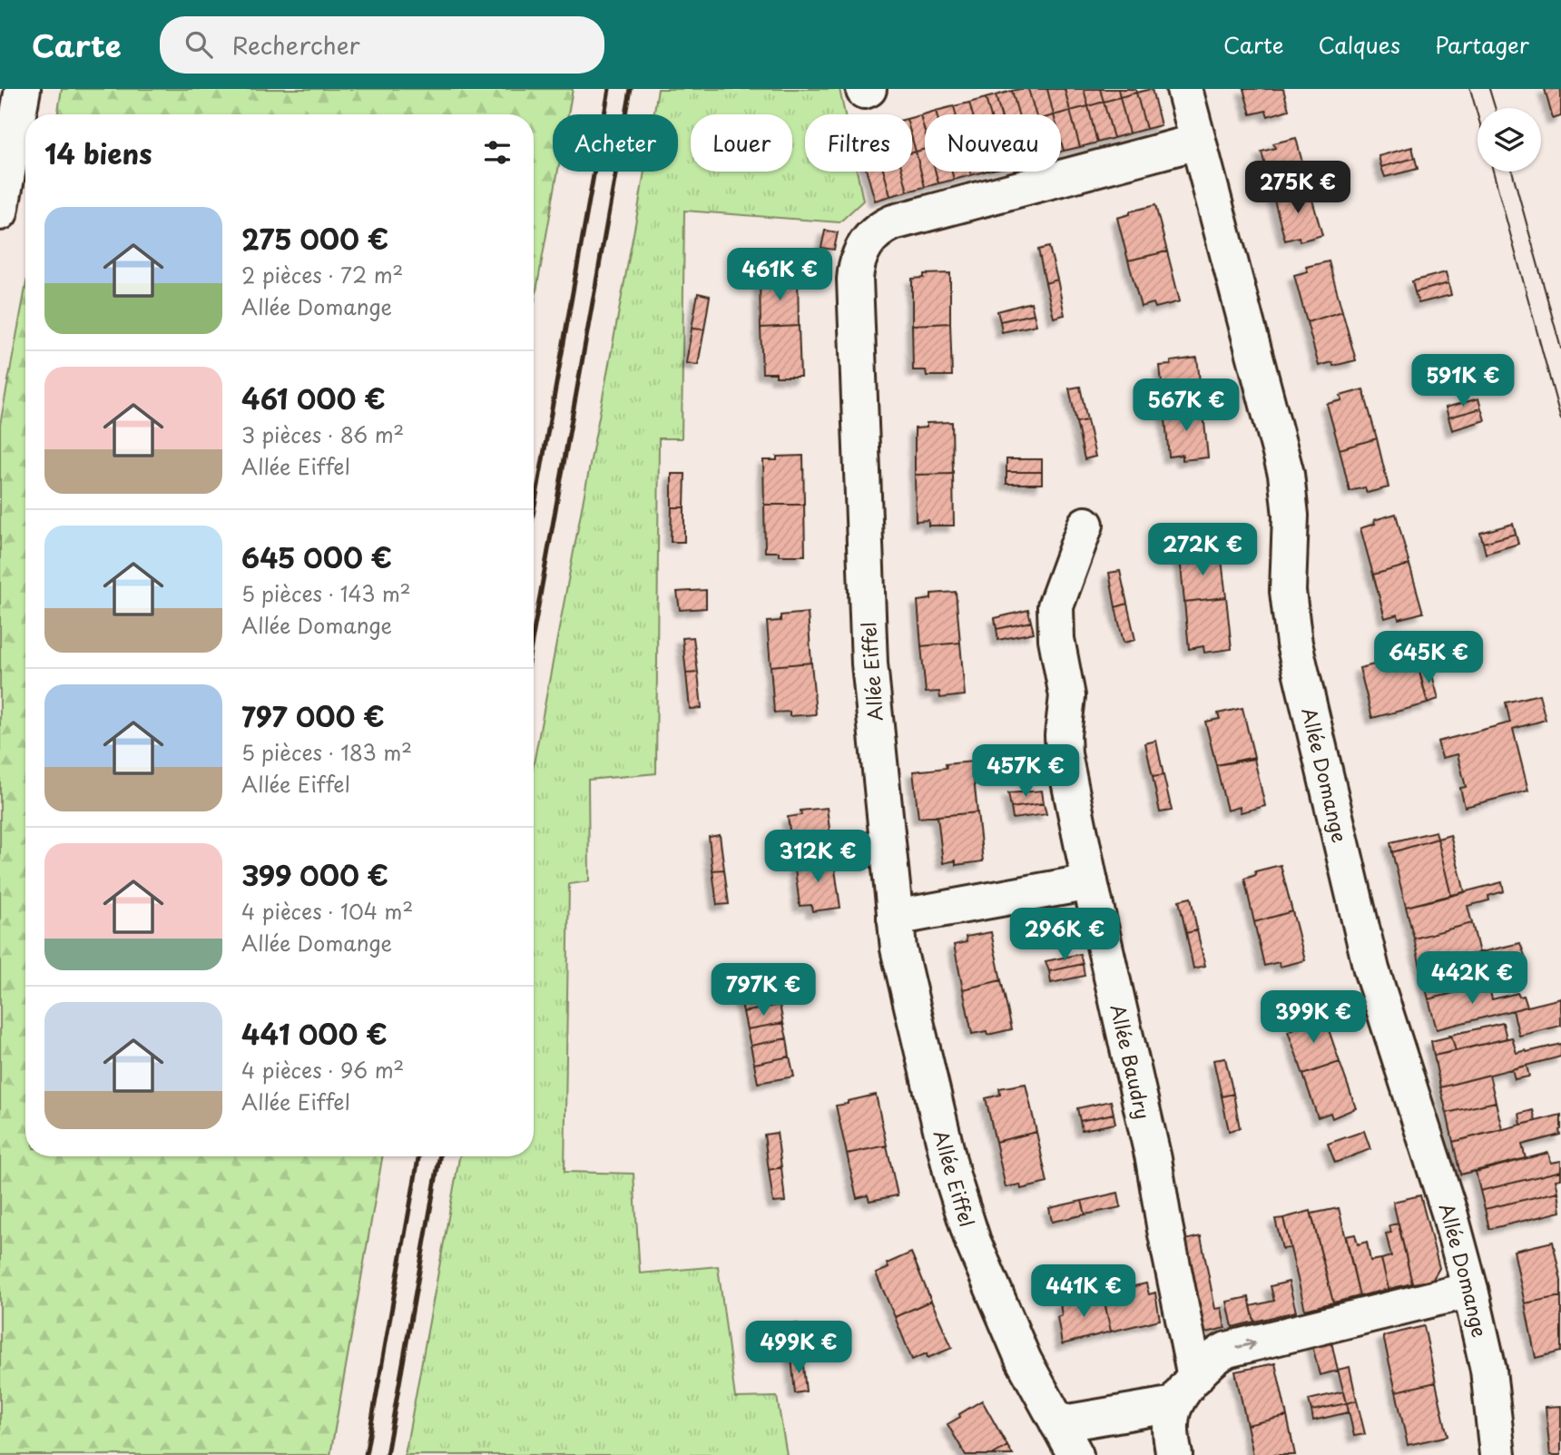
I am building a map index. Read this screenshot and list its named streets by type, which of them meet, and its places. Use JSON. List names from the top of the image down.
{
  "streets": {
    "street": ["Allée Eiffel", "Allée Domange", "Allée Baudry"]
  },
  "crossings": [
    ["Allée Eiffel", "Allée Domange"]
  ],
  "page": {
    "header": "Carte",
    "search": "Rechercher",
    "nav": ["Carte", "Calques", "Partager"],
    "chip": [
      "Acheter",
      "Louer",
      "Filtres",
      "Nouveau"
    ],
    "heading": "14 biens",
    "price": [
      "275K €",
      "461K €",
      "591K €",
      "567K €",
      "272K €",
      "645K €",
      "457K €",
      "312K €",
      "296K €",
      "442K €",
      "797K €",
      "399K €",
      "441K €",
      "499K €"
    ],
    "list": [
      {
        "name": "275 000 €",
        "note": "2 pièces · 72 m² · Allée Domange"
      },
      {
        "name": "461 000 €",
        "note": "3 pièces · 86 m² · Allée Eiffel"
      },
      {
        "name": "645 000 €",
        "note": "5 pièces · 143 m² · Allée Domange"
      },
      {
        "name": "797 000 €",
        "note": "5 pièces · 183 m² · Allée Eiffel"
      },
      {
        "name": "399 000 €",
        "note": "4 pièces · 104 m² · Allée Domange"
      },
      {
        "name": "441 000 €",
        "note": "4 pièces · 96 m² · Allée Eiffel"
      }
    ]
  }
}
